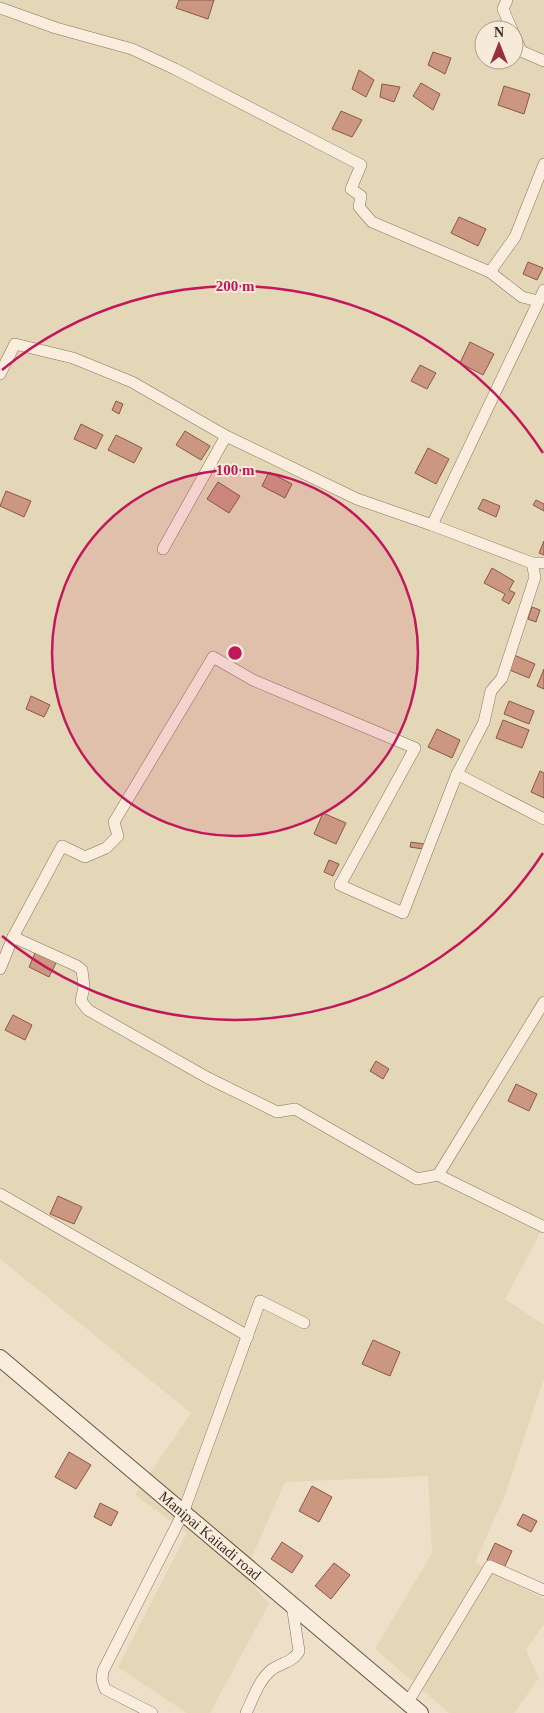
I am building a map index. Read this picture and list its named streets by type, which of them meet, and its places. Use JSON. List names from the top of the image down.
{
  "streets": {
    "main road": ["Manipai Kaitadi road"]
  },
  "north": "top",
  "rings": ["200 m", "100 m"]
}
